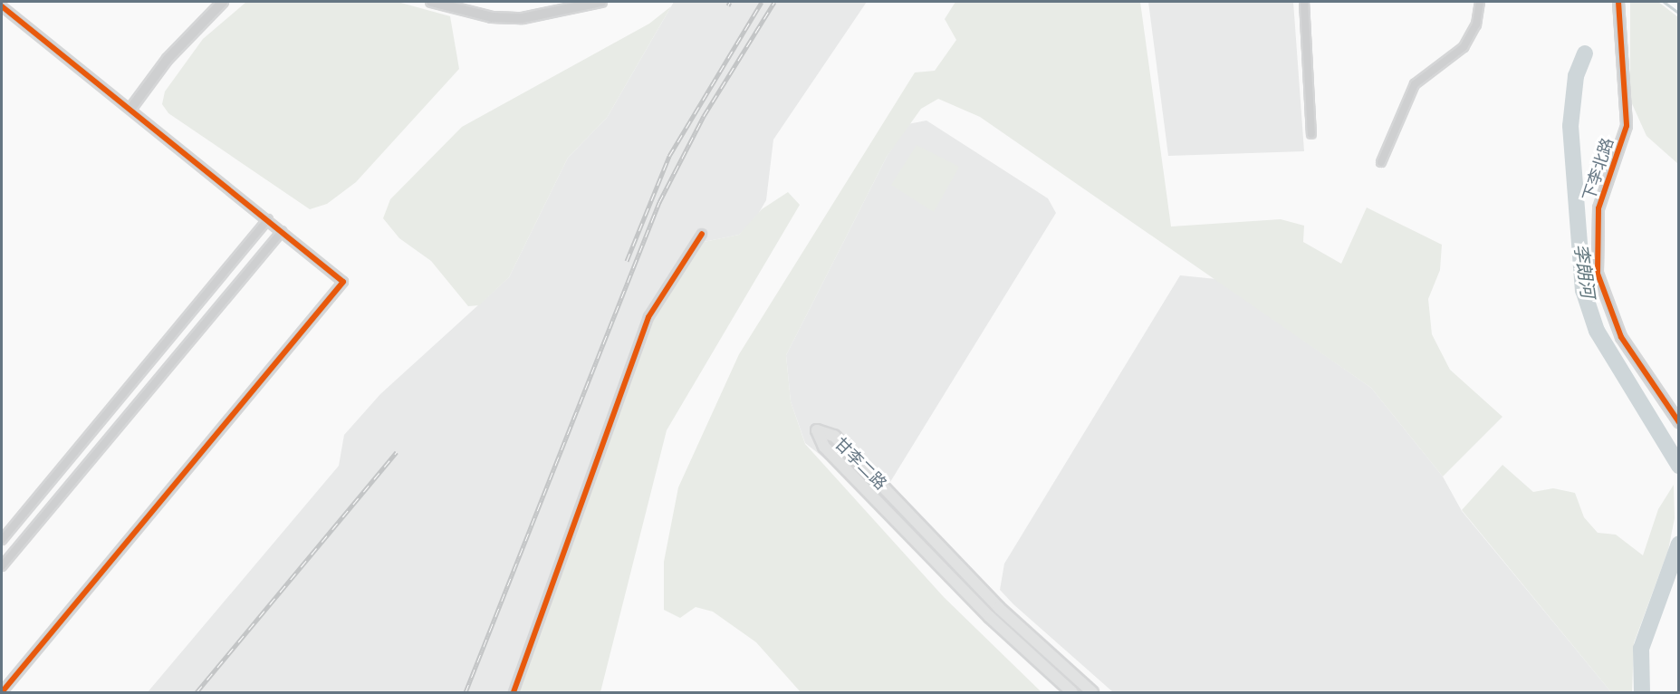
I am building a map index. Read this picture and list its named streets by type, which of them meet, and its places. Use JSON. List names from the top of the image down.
{
  "streets": {
    "main road": ["甘李二路"],
    "street": ["下李北路"]
  },
  "water": ["李朗河"]
}
